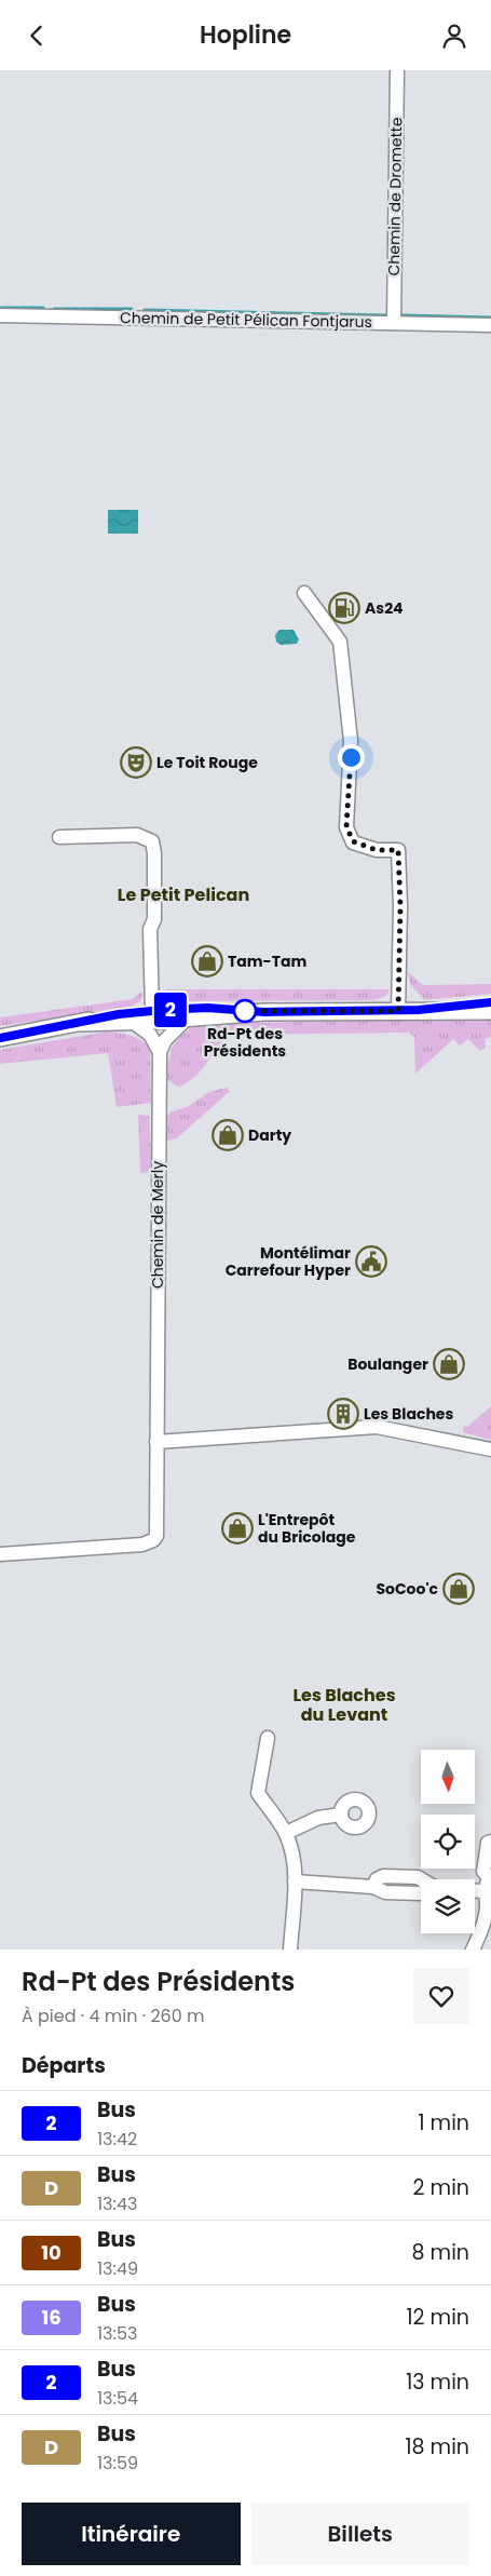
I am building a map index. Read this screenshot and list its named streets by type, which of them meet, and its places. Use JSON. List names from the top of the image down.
{
  "streets": {
    "street": ["Chemin de Dromette", "Chemin de Petit Pélican Fontjarus", "Chemin de Merly"]
  },
  "crossings": [
    ["Chemin de Dromette", "Chemin de Petit Pélican Fontjarus"]
  ],
  "districts": ["Le Petit Pelican", "Les Blaches du Levant"],
  "places": {
    "fuel station": ["As24"],
    "theatre": ["Le Toit Rouge"],
    "shop": [
      "Tam-Tam",
      "Darty",
      "Boulanger",
      "L'Entrepôt du Bricolage",
      "SoCoo'c"
    ],
    "other": ["Rd-Pt des Présidents"],
    "public building": ["Montélimar Carrefour Hyper"],
    "building": ["Les Blaches"]
  },
  "lines": ["bus line 2"],
  "north": "bottom",
  "page": {
    "header": "Hopline",
    "on_map": "2",
    "heading": [
      ["Rd-Pt des Présidents", "À pied · 4 min · 260 m"],
      "Départs"
    ],
    "list": [
      {
        "mark": "2",
        "name": "Bus",
        "note": "13:42",
        "value": "1 min"
      },
      {
        "mark": "D",
        "name": "Bus",
        "note": "13:43",
        "value": "2 min"
      },
      {
        "mark": "10",
        "name": "Bus",
        "note": "13:49",
        "value": "8 min"
      },
      {
        "mark": "16",
        "name": "Bus",
        "note": "13:53",
        "value": "12 min"
      },
      {
        "mark": "2",
        "name": "Bus",
        "note": "13:54",
        "value": "13 min"
      },
      {
        "mark": "D",
        "name": "Bus",
        "note": "13:59",
        "value": "18 min"
      }
    ],
    "buttons": ["Itinéraire", "Billets"]
  }
}
